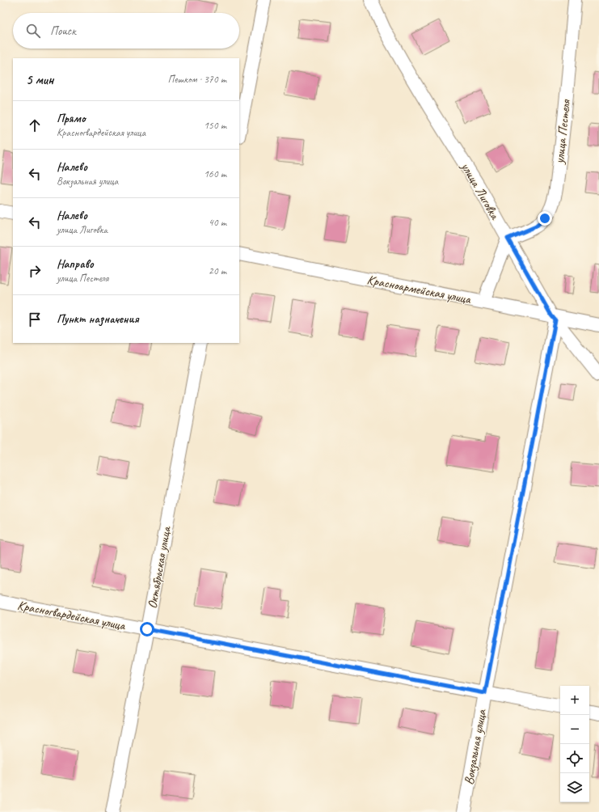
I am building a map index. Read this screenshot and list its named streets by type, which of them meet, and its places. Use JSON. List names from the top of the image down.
{
  "streets": {
    "street": [
      "улица Пестеля",
      "улица Лиговка",
      "Красноармейская улица",
      "Октябрьская улица",
      "Красногвардейская улица",
      "Вокзальная улица"
    ]
  },
  "crossings": [
    ["улица Пестеля", "улица Лиговка"],
    ["улица Лиговка", "Красноармейская улица"],
    ["улица Лиговка", "Вокзальная улица"],
    ["Красноармейская улица", "Вокзальная улица"],
    ["Октябрьская улица", "Красногвардейская улица"],
    ["Красногвардейская улица", "Вокзальная улица"]
  ],
  "page": {
    "search": "Поиск",
    "heading": ["5 мин", "Пешком · 370 m"],
    "list": [
      ["Прямо", "Красногвардейская улица", "150 m"],
      ["Налево", "Вокзальная улица", "160 m"],
      ["Налево", "улица Лиговка", "40 m"],
      ["Направо", "улица Пестеля", "20 m"],
      "Пункт назначения"
    ],
    "map_buttons": ["+", "−"]
  }
}
